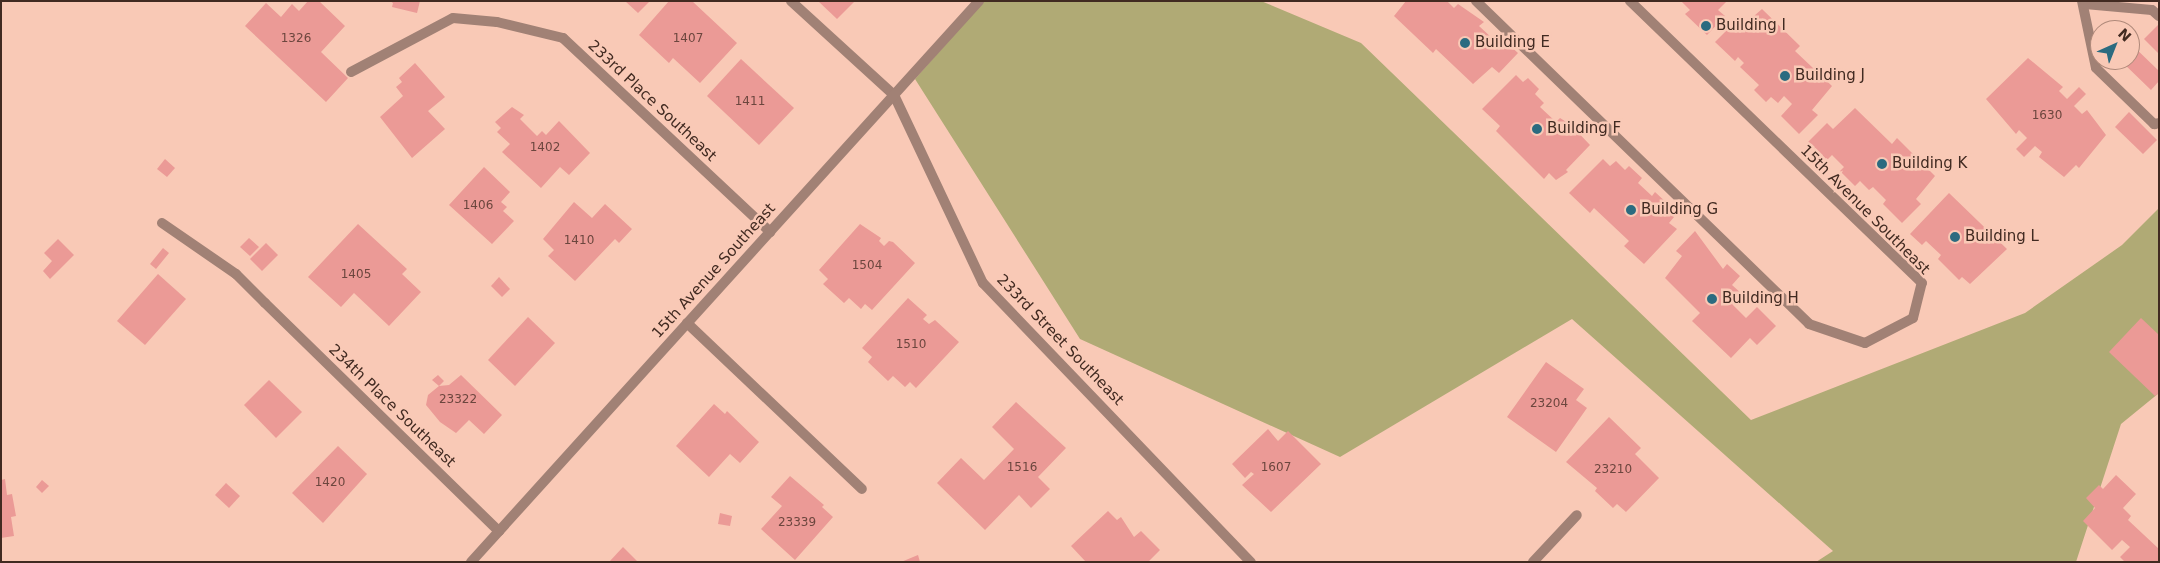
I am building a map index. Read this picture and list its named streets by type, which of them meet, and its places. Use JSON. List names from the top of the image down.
{
  "streets": {
    "street": [
      "233rd Place Southeast",
      "15th Avenue Southeast",
      "233rd Street Southeast",
      "234th Place Southeast"
    ]
  },
  "crossings": [
    ["233rd Place Southeast", "15th Avenue Southeast"],
    ["15th Avenue Southeast", "233rd Street Southeast"],
    ["15th Avenue Southeast", "234th Place Southeast"]
  ],
  "places": [
    "Building I",
    "Building E",
    "Building J",
    "Building F",
    "Building K",
    "Building G",
    "Building L",
    "Building H"
  ],
  "house_numbers": [
    "1326",
    "1407",
    "1411",
    "1630",
    "1402",
    "1406",
    "1410",
    "1504",
    "1405",
    "1510",
    "23322",
    "23204",
    "1516",
    "1607",
    "23210",
    "1420",
    "23339"
  ],
  "north": "top right"
}
